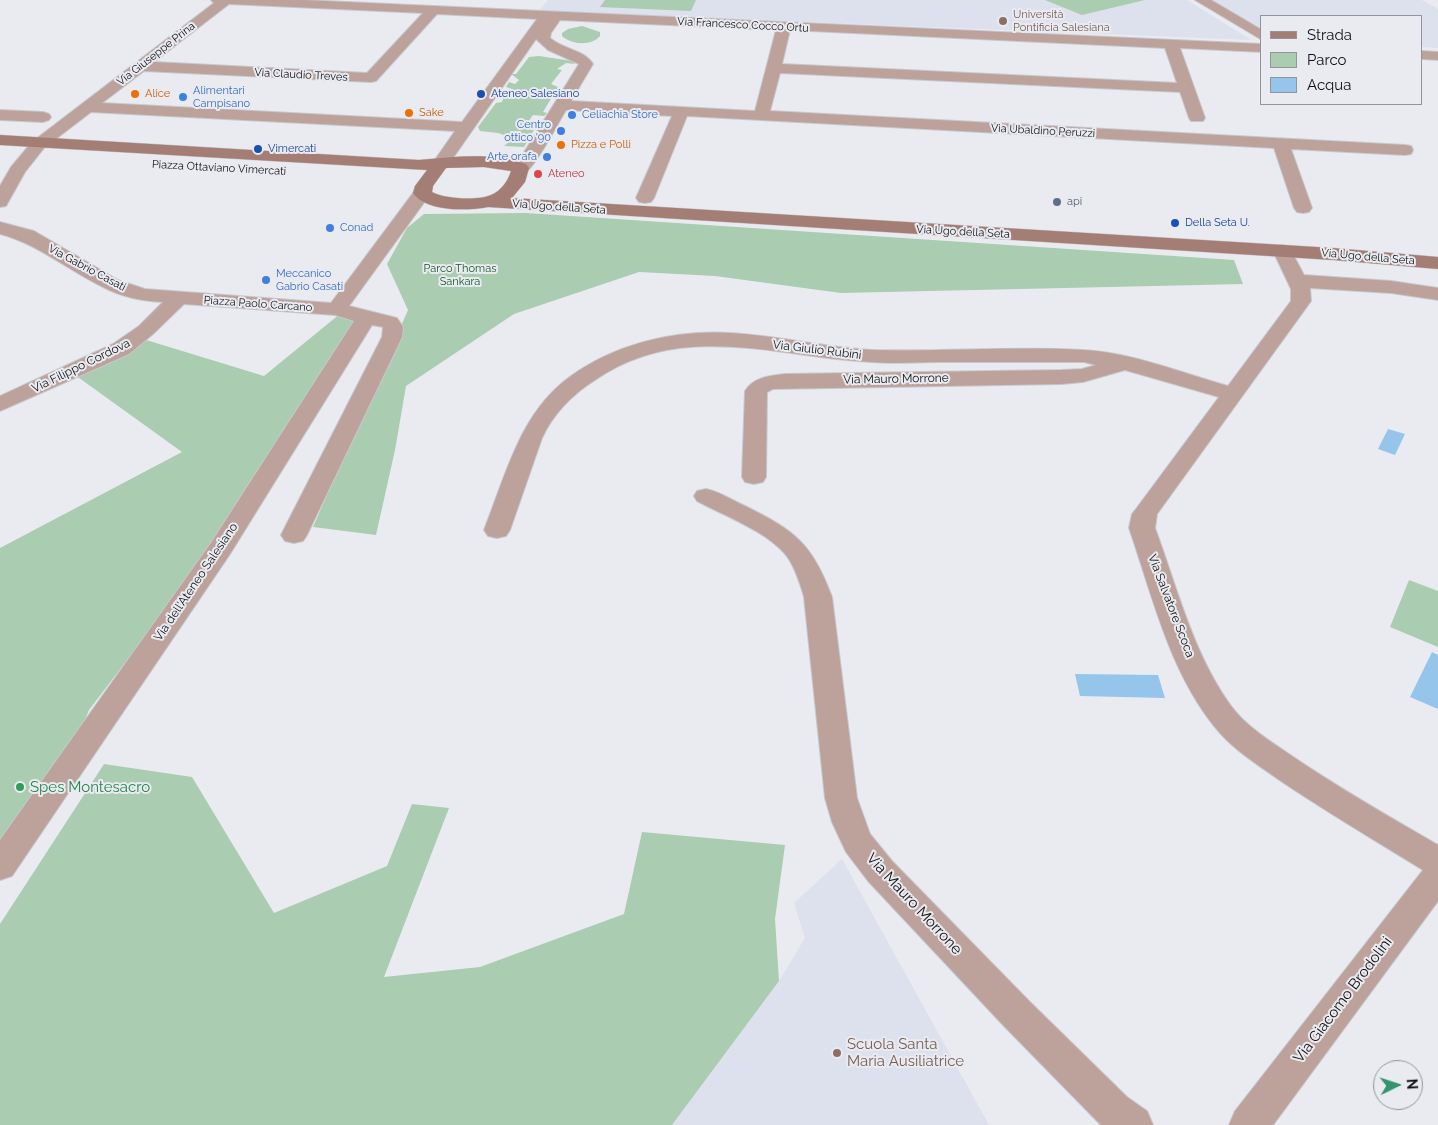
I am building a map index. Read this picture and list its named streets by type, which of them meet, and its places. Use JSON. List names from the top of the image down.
{
  "streets": {
    "street": [
      "Via Francesco Cocco Ortu",
      "Via Giuseppe Prina",
      "Via Claudio Treves",
      "Via Ubaldino Peruzzi",
      "Piazza Ottaviano Vimercati",
      "Via Ugo della Seta",
      "Via Gabrio Casati",
      "Piazza Paolo Carcano",
      "Via Giulio Rubini",
      "Via Filippo Cordova",
      "Via Mauro Morrone",
      "Via dell'Ateneo Salesiano",
      "Via Salvatore Scoca",
      "Via Giacomo Brodolini"
    ]
  },
  "crossings": [
    ["Via Francesco Cocco Ortu", "Via Giuseppe Prina"],
    ["Via Francesco Cocco Ortu", "Via Claudio Treves"],
    ["Via Giuseppe Prina", "Via Claudio Treves"],
    ["Piazza Ottaviano Vimercati", "Via Ugo della Seta"],
    ["Via Gabrio Casati", "Piazza Paolo Carcano"],
    ["Via Gabrio Casati", "Via Filippo Cordova"],
    ["Piazza Paolo Carcano", "Via Filippo Cordova"],
    ["Via Giulio Rubini", "Via Mauro Morrone"],
    ["Via Giulio Rubini", "Via Salvatore Scoca"]
  ],
  "parks": ["Parco Thomas Sankara"],
  "places": [
    "Università Pontificia Salesiana",
    "Alice",
    "Ateneo Salesiano",
    "Alimentari Campisano",
    "Sake",
    "Celiachia Store",
    "Centro ottico '90",
    "Pizza e Polli",
    "Vimercati",
    "Arte orafa",
    "Ateneo",
    "api",
    "Della Seta U.",
    "Conad",
    "Meccanico Gabrio Casati",
    "Spes Montesacro",
    "Scuola Santa Maria Ausiliatrice"
  ],
  "legend": ["Strada", "Parco", "Acqua"],
  "north": "right"
}
